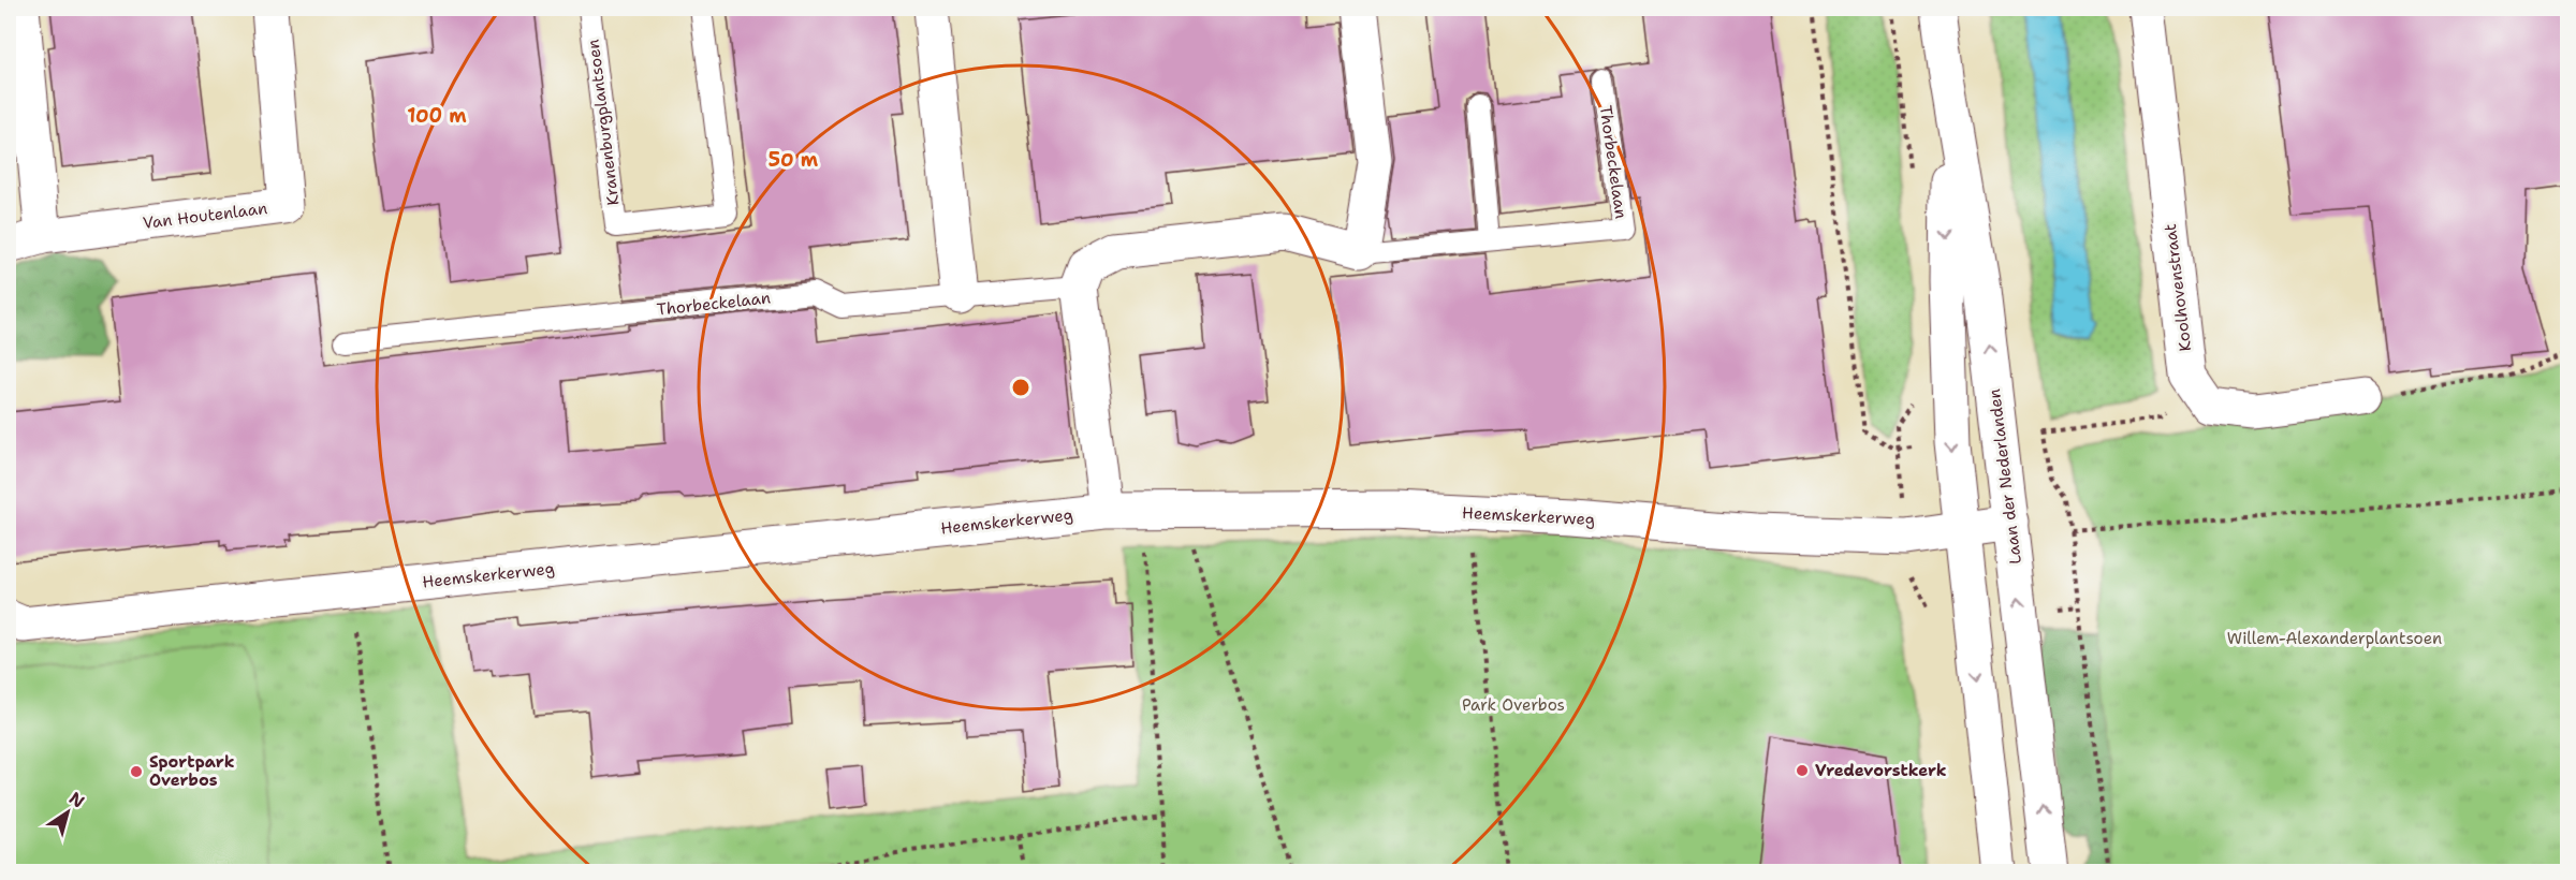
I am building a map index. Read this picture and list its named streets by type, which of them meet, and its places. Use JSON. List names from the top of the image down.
{
  "streets": {
    "street": [
      "Thorbeckelaan",
      "Van Houtenlaan",
      "Koolhovenstraat",
      "Laan der Nederlanden",
      "Heemskerkerweg"
    ],
    "lane": ["Kranenburgplantsoen"]
  },
  "crossings": [
    ["Laan der Nederlanden", "Heemskerkerweg"]
  ],
  "parks": ["Willem-Alexanderplantsoen", "Park Overbos"],
  "places": ["Vredevorstkerk", "Sportpark Overbos"],
  "north": "top right",
  "rings": ["100 m", "50 m"]
}
